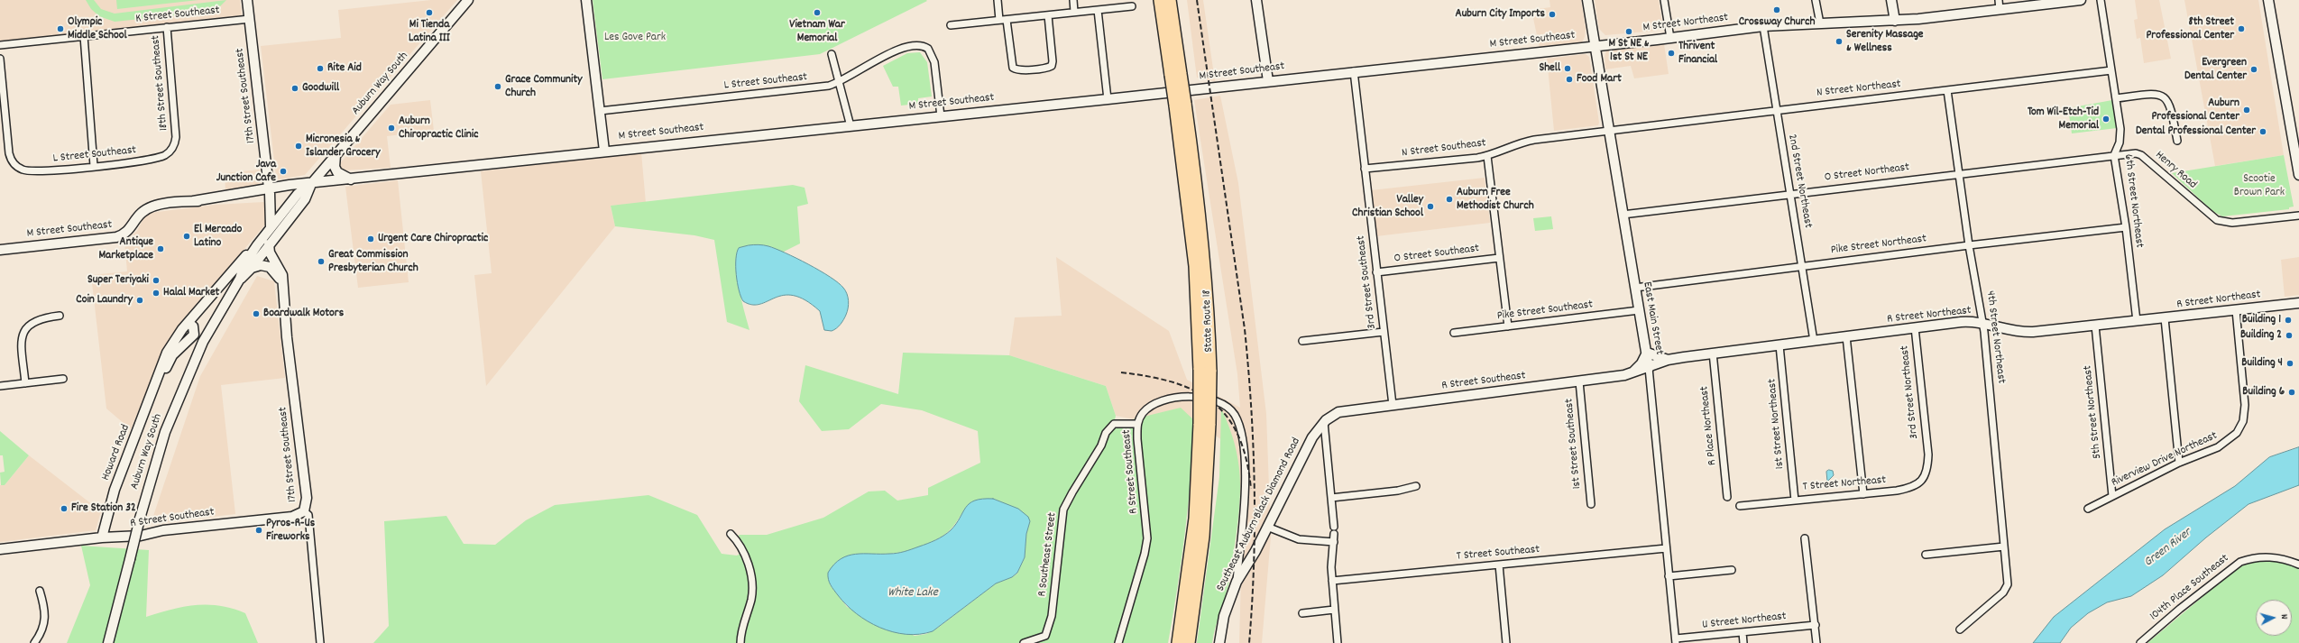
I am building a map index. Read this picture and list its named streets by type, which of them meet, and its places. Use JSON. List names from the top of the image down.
{
  "streets": {
    "highway": ["State Route 18"],
    "main road": [
      "M Street Northeast",
      "M Street Southeast",
      "Auburn Way South",
      "17th Street Southeast",
      "R Street Northeast",
      "East Main Street",
      "R Street Southeast",
      "Howard Road",
      "Southeast Auburn Black Diamond Road"
    ],
    "street": [
      "K Street Southeast",
      "L Street Southeast",
      "18th Street Southeast",
      "N Street Northeast",
      "N Street Southeast",
      "Henry Road",
      "O Street Northeast",
      "2nd Street Northeast",
      "6th Street Northeast",
      "Pike Street Northeast",
      "O Street Southeast",
      "3rd Street Southeast",
      "Pike Street Southeast",
      "4th Street Northeast",
      "3rd Street Northeast",
      "5th Street Northeast",
      "1st Street Northeast",
      "R Place Northeast",
      "1st Street Southeast",
      "Riverview Drive Northeast",
      "T Street Northeast",
      "T Street Southeast",
      "R Southeast Street",
      "104th Place Southeast",
      "U Street Northeast"
    ]
  },
  "crossings": [
    ["K Street Southeast", "18th Street Southeast"],
    ["K Street Southeast", "17th Street Southeast"],
    ["M Street Northeast", "M Street Southeast"],
    ["M Street Northeast", "2nd Street Northeast"],
    ["M Street Northeast", "East Main Street"],
    ["M Street Southeast", "L Street Southeast"],
    ["M Street Southeast", "Auburn Way South"],
    ["M Street Southeast", "17th Street Southeast"],
    ["M Street Southeast", "3rd Street Southeast"],
    ["M Street Southeast", "East Main Street"],
    ["L Street Southeast", "18th Street Southeast"],
    ["Auburn Way South", "17th Street Southeast"],
    ["Auburn Way South", "Howard Road"],
    ["N Street Northeast", "N Street Southeast"],
    ["N Street Northeast", "2nd Street Northeast"],
    ["N Street Northeast", "6th Street Northeast"],
    ["N Street Northeast", "East Main Street"],
    ["N Street Northeast", "4th Street Northeast"],
    ["17th Street Southeast", "R Street Southeast"],
    ["N Street Southeast", "3rd Street Southeast"],
    ["N Street Southeast", "East Main Street"],
    ["Henry Road", "O Street Northeast"],
    ["Henry Road", "6th Street Northeast"],
    ["O Street Northeast", "2nd Street Northeast"],
    ["O Street Northeast", "6th Street Northeast"],
    ["O Street Northeast", "East Main Street"],
    ["O Street Northeast", "4th Street Northeast"],
    ["2nd Street Northeast", "Pike Street Northeast"],
    ["2nd Street Northeast", "R Street Northeast"],
    ["6th Street Northeast", "Pike Street Northeast"],
    ["6th Street Northeast", "R Street Northeast"],
    ["Pike Street Northeast", "East Main Street"],
    ["Pike Street Northeast", "4th Street Northeast"],
    ["O Street Southeast", "3rd Street Southeast"],
    ["3rd Street Southeast", "R Street Southeast"],
    ["R Street Northeast", "East Main Street"],
    ["R Street Northeast", "4th Street Northeast"],
    ["R Street Northeast", "R Street Southeast"],
    ["R Street Northeast", "3rd Street Northeast"],
    ["R Street Northeast", "5th Street Northeast"],
    ["R Street Northeast", "1st Street Northeast"],
    ["R Street Northeast", "R Place Northeast"],
    ["R Street Northeast", "Riverview Drive Northeast"],
    ["Pike Street Southeast", "East Main Street"],
    ["East Main Street", "R Street Southeast"],
    ["East Main Street", "T Street Southeast"],
    ["East Main Street", "U Street Northeast"],
    ["R Street Southeast", "1st Street Southeast"],
    ["R Street Southeast", "Howard Road"],
    ["R Street Southeast", "Southeast Auburn Black Diamond Road"],
    ["R Street Southeast", "R Southeast Street"],
    ["3rd Street Northeast", "T Street Northeast"],
    ["5th Street Northeast", "Riverview Drive Northeast"],
    ["1st Street Northeast", "T Street Northeast"]
  ],
  "water": ["Green River", "White Lake"],
  "parks": ["Les Gove Park", "Scootie Brown Park"],
  "places": [
    "Crossway Church",
    "Mi Tienda Latina III",
    "Vietnam War Memorial",
    "Auburn City Imports",
    "Olympic Middle School",
    "8th Street Professional Center",
    "M St NE & 1st St NE",
    "Serenity Massage & Wellness",
    "Thrivent Financial",
    "Rite Aid",
    "Shell",
    "Evergreen Dental Center",
    "Food Mart",
    "Grace Community Church",
    "Goodwill",
    "Auburn Professional Center",
    "Tom Wil-Etch-Tid Memorial",
    "Auburn Chiropractic Clinic",
    "Dental Professional Center",
    "Micronesia & Islander Grocery",
    "Java Junction Cafe",
    "Auburn Free Methodist Church",
    "Valley Christian School",
    "El Mercado Latino",
    "Urgent Care Chiropractic",
    "Antique Marketplace",
    "Great Commission Presbyterian Church",
    "Super Teriyaki",
    "Halal Market",
    "Coin Laundry",
    "Boardwalk Motors",
    "Building 1",
    "Building 2",
    "Building 4",
    "Building 6",
    "Fire Station 32",
    "Pyros-R-Us Fireworks"
  ],
  "north": "right"
}
